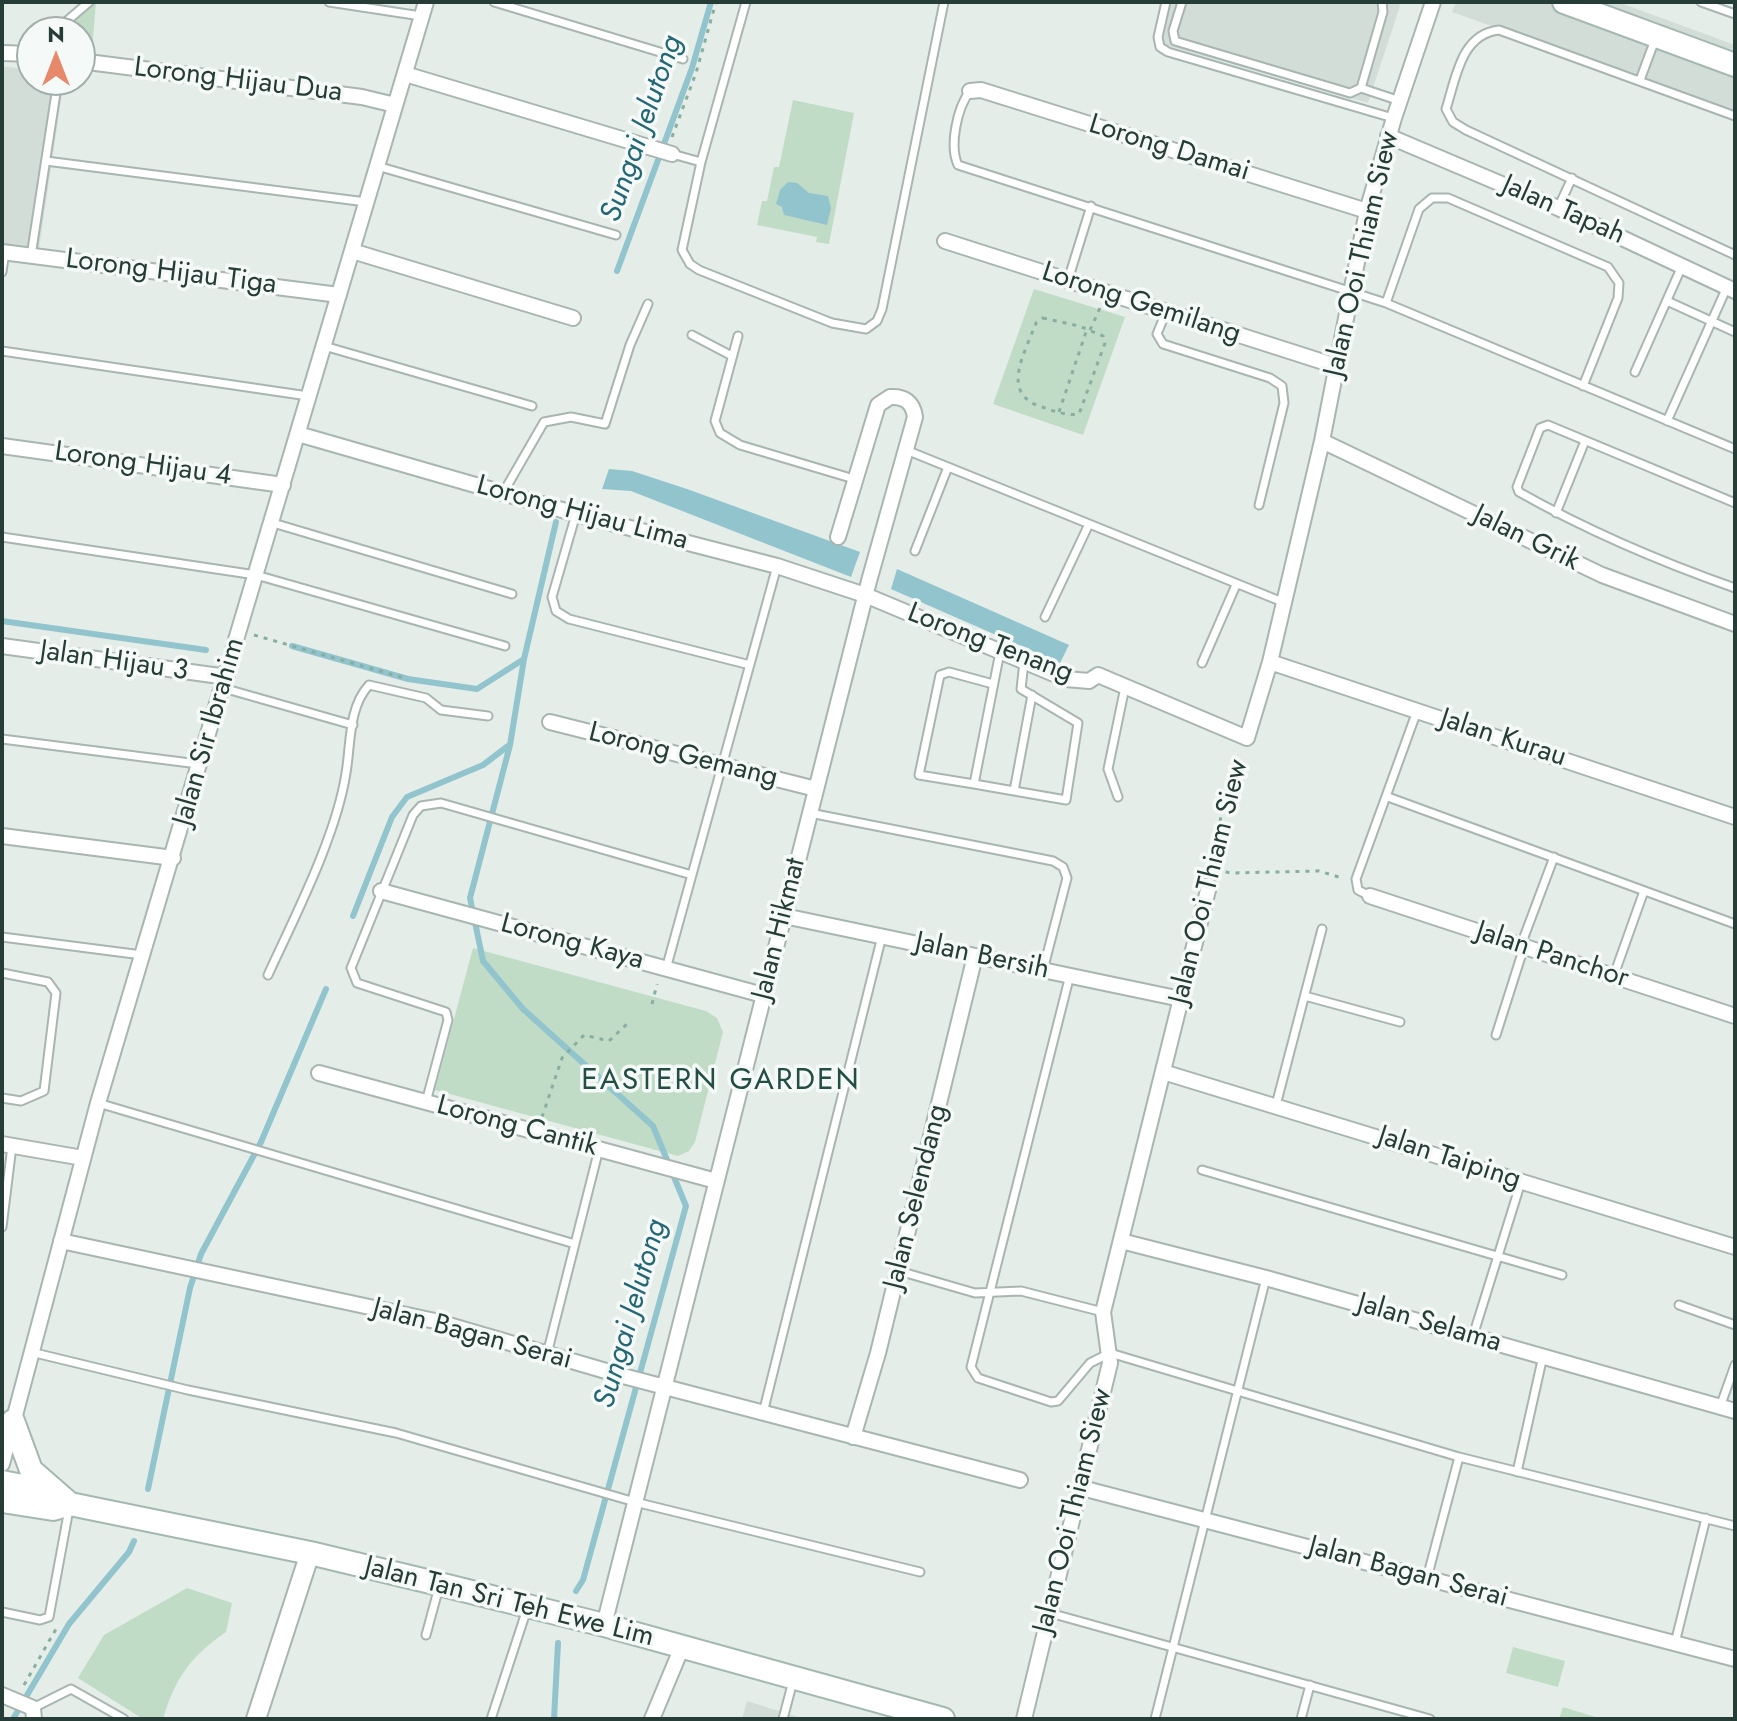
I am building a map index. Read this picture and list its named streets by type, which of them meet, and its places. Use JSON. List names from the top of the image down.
{
  "streets": {
    "main road": ["Jalan Tan Sri Teh Ewe Lim"],
    "street": [
      "Lorong Hijau Dua",
      "Lorong Damai",
      "Jalan Tapah",
      "Jalan Ooi Thiam Siew",
      "Lorong Hijau Tiga",
      "Lorong Gemilang",
      "Lorong Hijau 4",
      "Lorong Hijau Lima",
      "Jalan Grik",
      "Lorong Tenang",
      "Jalan Hijau 3",
      "Jalan Sir Ibrahim",
      "Jalan Kurau",
      "Lorong Gemang",
      "Jalan Hikmat",
      "Lorong Kaya",
      "Jalan Panchor",
      "Jalan Bersih",
      "Lorong Cantik",
      "Jalan Taiping",
      "Jalan Selendang",
      "Jalan Selama",
      "Jalan Bagan Serai"
    ]
  },
  "crossings": [
    ["Lorong Hijau Dua", "Jalan Sir Ibrahim"],
    ["Lorong Damai", "Jalan Ooi Thiam Siew"],
    ["Jalan Tapah", "Jalan Ooi Thiam Siew"],
    ["Jalan Ooi Thiam Siew", "Lorong Gemilang"],
    ["Jalan Ooi Thiam Siew", "Jalan Grik"],
    ["Jalan Ooi Thiam Siew", "Lorong Tenang"],
    ["Jalan Ooi Thiam Siew", "Jalan Kurau"],
    ["Jalan Ooi Thiam Siew", "Jalan Bersih"],
    ["Jalan Ooi Thiam Siew", "Jalan Taiping"],
    ["Jalan Ooi Thiam Siew", "Jalan Selama"],
    ["Jalan Ooi Thiam Siew", "Jalan Bagan Serai"],
    ["Lorong Hijau Tiga", "Jalan Sir Ibrahim"],
    ["Lorong Hijau 4", "Jalan Sir Ibrahim"],
    ["Lorong Hijau Lima", "Lorong Tenang"],
    ["Lorong Hijau Lima", "Jalan Sir Ibrahim"],
    ["Lorong Hijau Lima", "Jalan Hikmat"],
    ["Lorong Tenang", "Jalan Hikmat"],
    ["Jalan Hijau 3", "Jalan Sir Ibrahim"],
    ["Jalan Sir Ibrahim", "Jalan Bagan Serai"],
    ["Lorong Gemang", "Jalan Hikmat"],
    ["Jalan Hikmat", "Lorong Kaya"],
    ["Jalan Hikmat", "Jalan Bersih"],
    ["Jalan Hikmat", "Lorong Cantik"],
    ["Jalan Hikmat", "Jalan Bagan Serai"],
    ["Jalan Hikmat", "Jalan Tan Sri Teh Ewe Lim"],
    ["Jalan Bersih", "Jalan Selendang"],
    ["Jalan Selendang", "Jalan Bagan Serai"]
  ],
  "districts": ["EASTERN GARDEN"],
  "water": ["Sungai Jelutong"],
  "north": "top"
}
